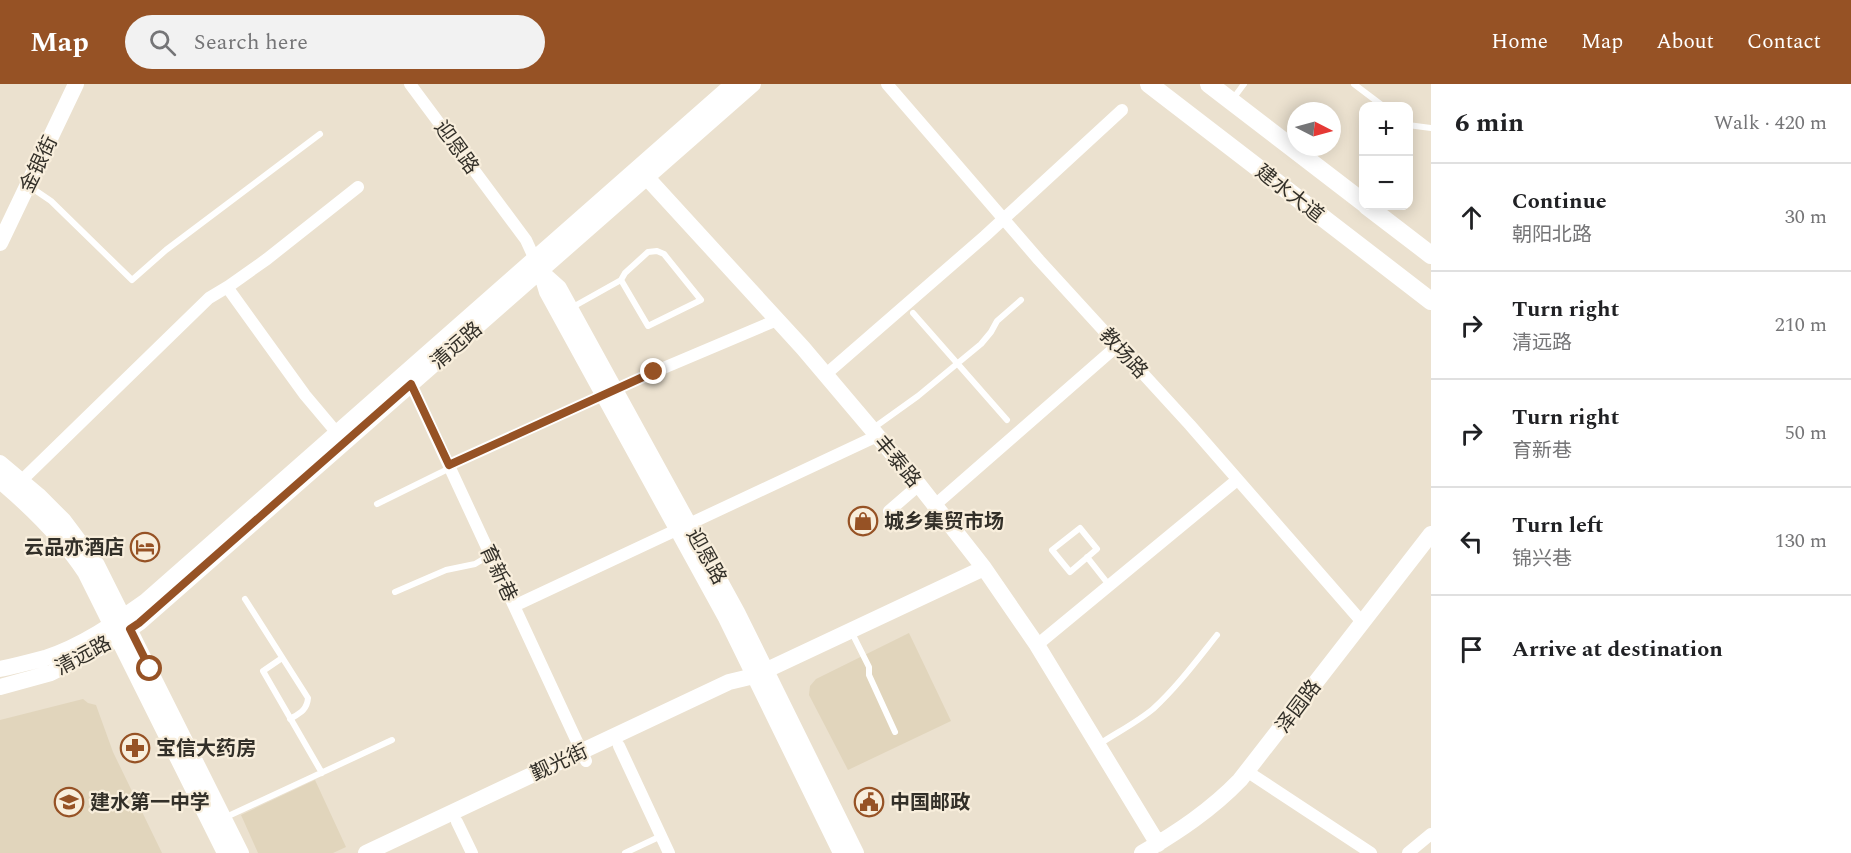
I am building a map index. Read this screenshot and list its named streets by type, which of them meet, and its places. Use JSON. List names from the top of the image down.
{
  "streets": {
    "main road": ["建水大道"],
    "street": [
      "迎恩路",
      "金银街",
      "清远路",
      "教场路",
      "丰泰路",
      "育新巷",
      "泽园路",
      "觐光街"
    ]
  },
  "crossings": [
    ["迎恩路", "清远路"],
    ["迎恩路", "觐光街"],
    ["清远路", "丰泰路"],
    ["清远路", "育新巷"],
    ["教场路", "泽园路"],
    ["丰泰路", "泽园路"],
    ["丰泰路", "觐光街"],
    ["育新巷", "觐光街"]
  ],
  "places": {
    "shop": ["城乡集贸市场"],
    "hotel": ["云品亦酒店"],
    "pharmacy": ["宝信大药房"],
    "school or university": ["建水第一中学"],
    "public building": ["中国邮政"]
  },
  "north": "right",
  "page": {
    "header": "Map",
    "search": "Search here",
    "nav": [
      "Home",
      "Map",
      "About",
      "Contact"
    ],
    "heading": ["6 min", "Walk · 420 m"],
    "map_buttons": ["+", "−"],
    "list": [
      ["Continue", "朝阳北路", "30 m"],
      ["Turn right", "清远路", "210 m"],
      ["Turn right", "育新巷", "50 m"],
      ["Turn left", "锦兴巷", "130 m"],
      "Arrive at destination"
    ]
  }
}
